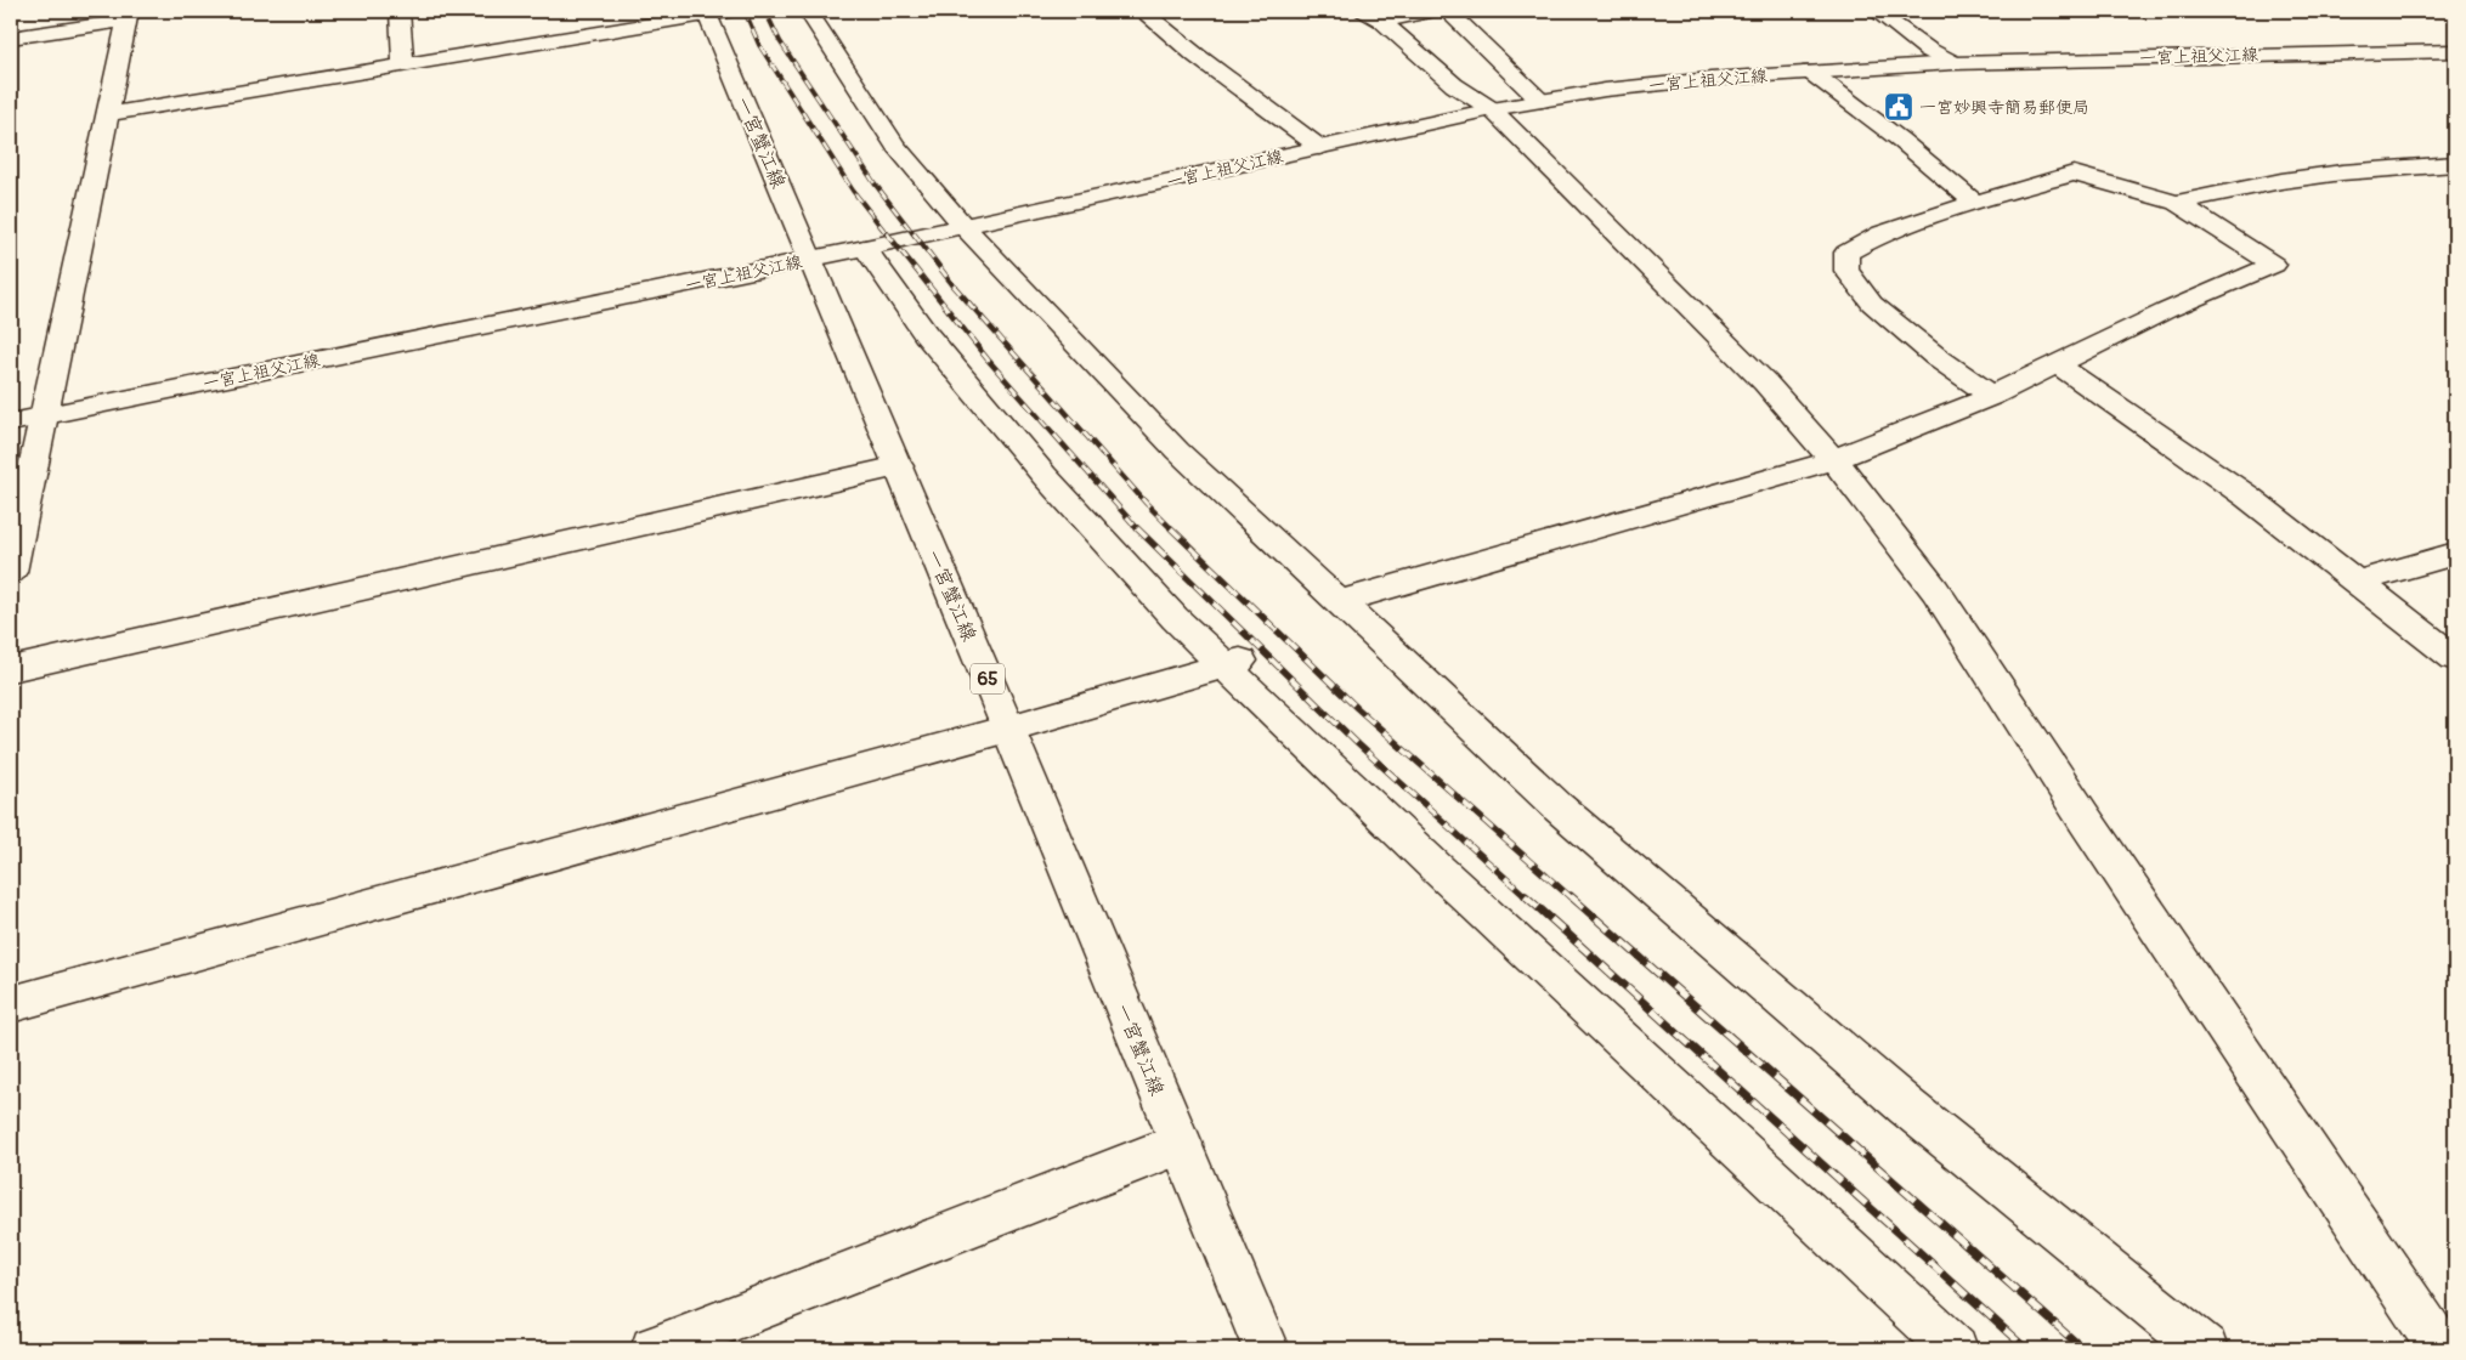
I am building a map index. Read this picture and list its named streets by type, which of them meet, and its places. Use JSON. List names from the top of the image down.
{
  "streets": {
    "street": ["一宮上祖父江線", "一宮蟹江線", "65"]
  },
  "crossings": [
    ["一宮上祖父江線", "一宮蟹江線"]
  ],
  "places": {
    "public building": ["一宮妙興寺簡易郵便局"]
  }
}
